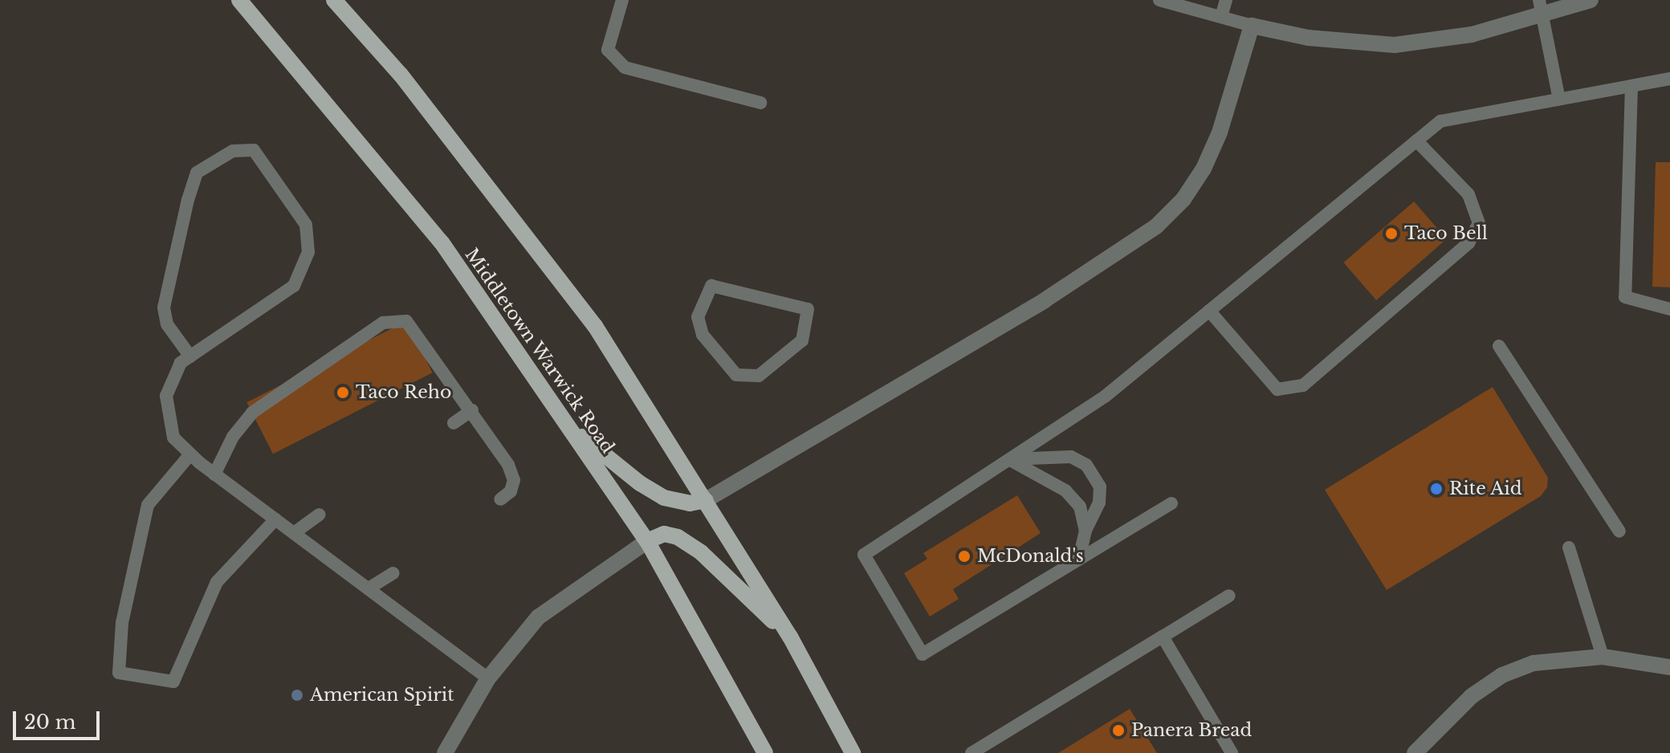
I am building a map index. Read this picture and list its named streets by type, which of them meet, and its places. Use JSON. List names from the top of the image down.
{
  "streets": {
    "main road": ["Middletown Warwick Road"]
  },
  "places": [
    "Taco Bell",
    "Taco Reho",
    "Rite Aid",
    "McDonald's",
    "American Spirit",
    "Panera Bread"
  ],
  "scale_bar": "20 m"
}
